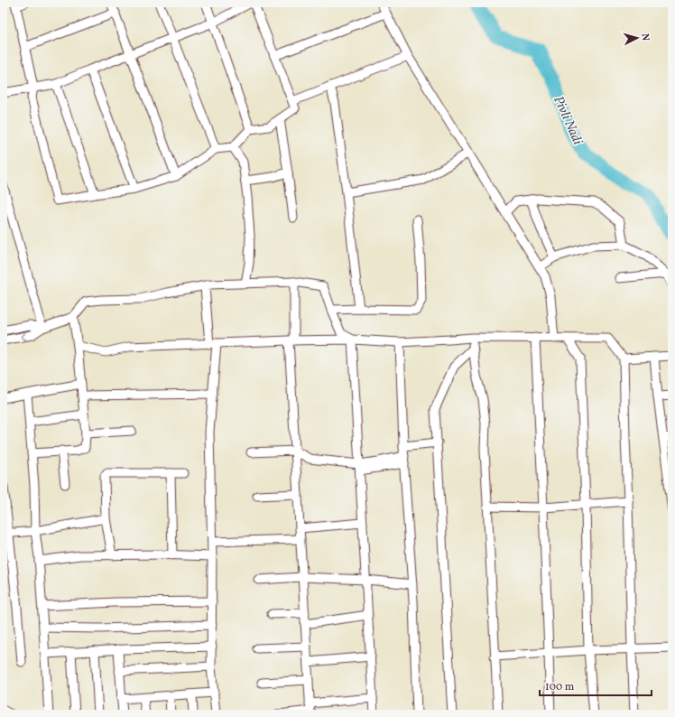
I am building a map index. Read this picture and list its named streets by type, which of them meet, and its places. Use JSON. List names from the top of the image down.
{
  "water": ["Pivli Nadi"],
  "scale_bar": "100 m",
  "north": "right"
}
